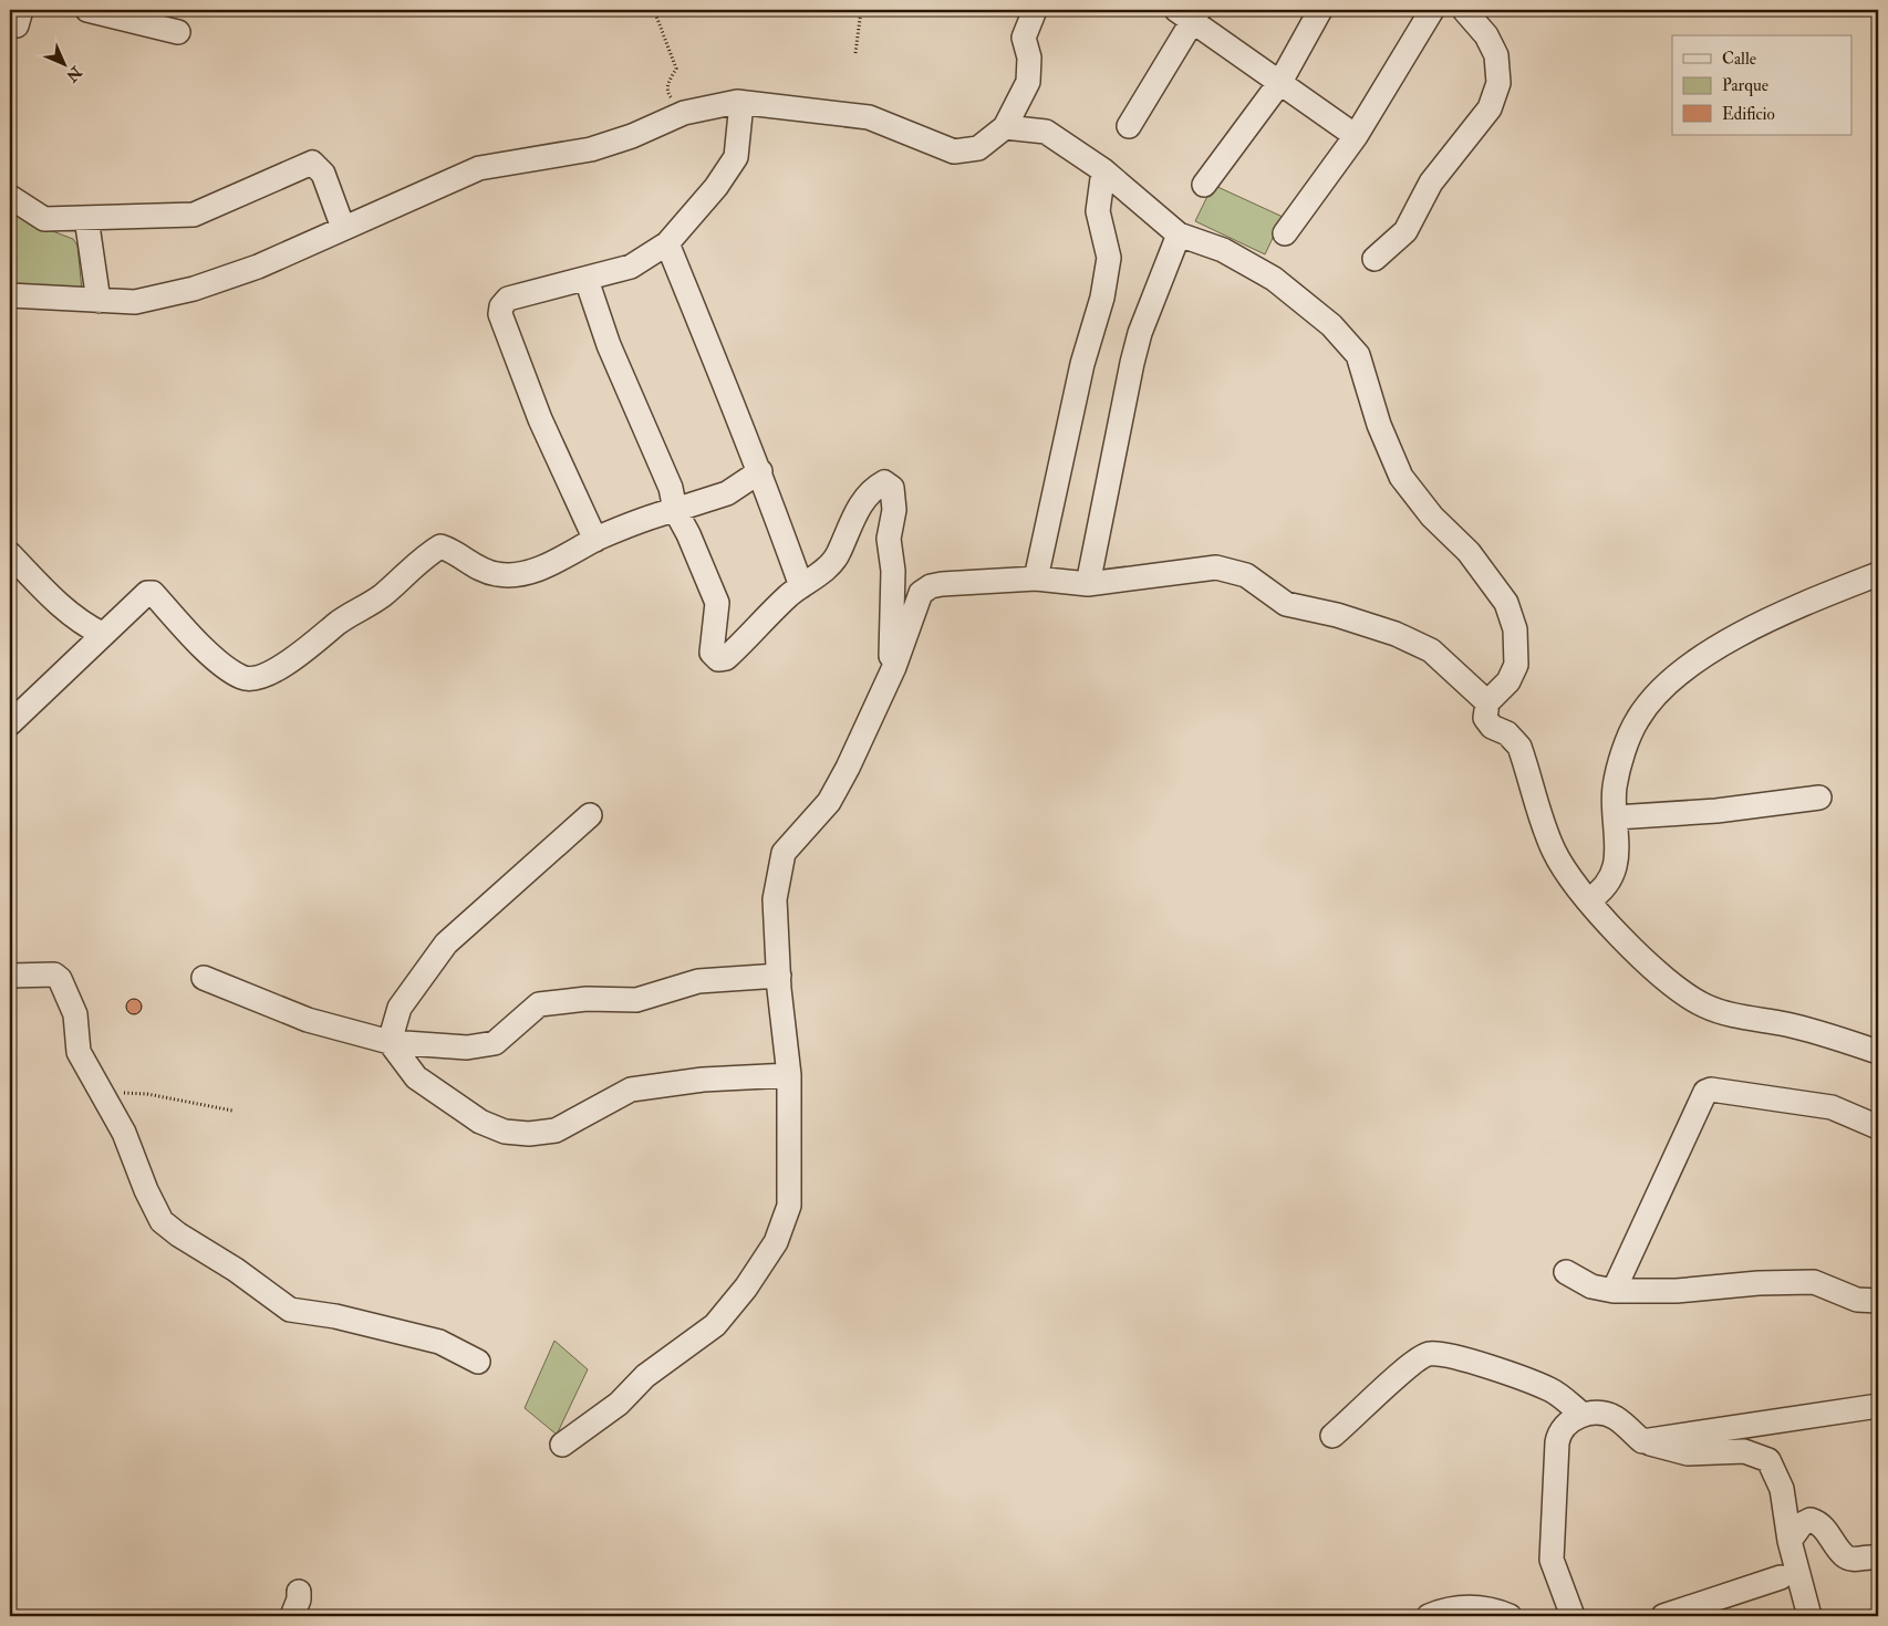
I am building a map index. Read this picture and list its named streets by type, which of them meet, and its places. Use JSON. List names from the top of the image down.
{
  "legend": ["Calle", "Parque", "Edificio"],
  "north": "bottom right"
}
